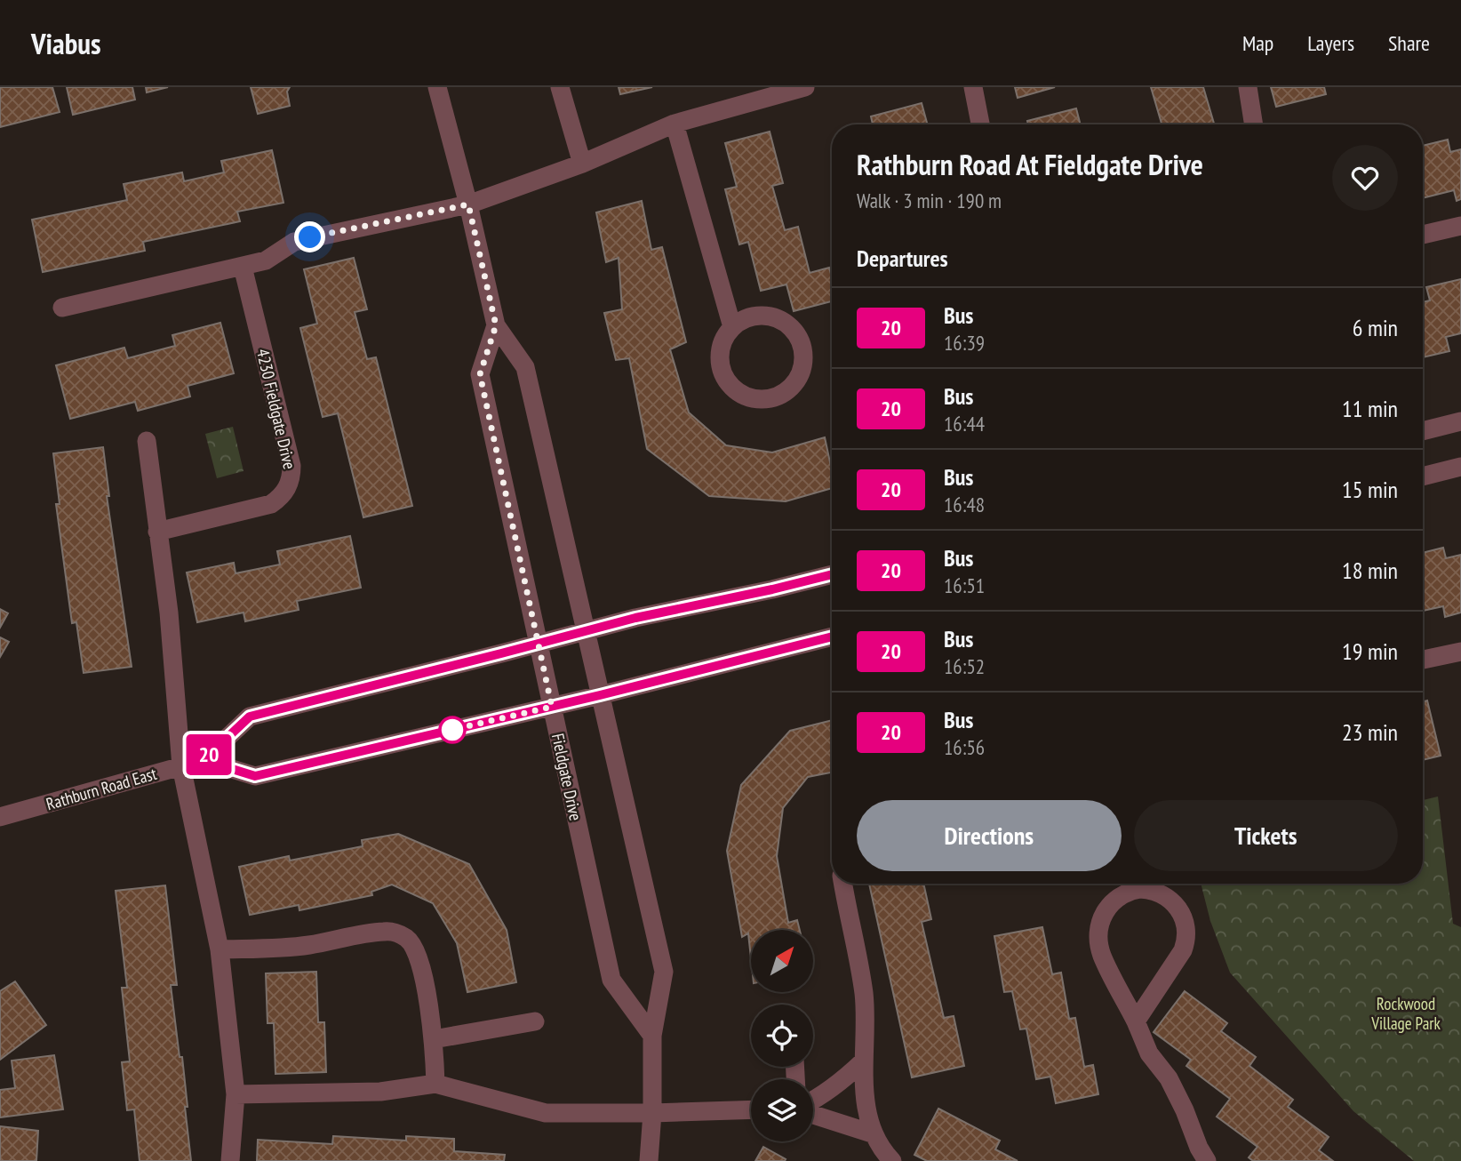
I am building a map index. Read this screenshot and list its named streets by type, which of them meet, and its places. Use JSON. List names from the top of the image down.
{
  "streets": {
    "street": ["4230 Fieldgate Drive", "Fieldgate Drive", "Rathburn Road East"]
  },
  "crossings": [
    ["Fieldgate Drive", "Rathburn Road East"]
  ],
  "parks": ["Rockwood Village Park"],
  "lines": ["bus line 20"],
  "north": "top right",
  "page": {
    "header": "Viabus",
    "nav": ["Map", "Layers", "Share"],
    "on_map": "20",
    "heading": [
      ["Rathburn Road At Fieldgate Drive", "Walk · 3 min · 190 m"],
      "Departures"
    ],
    "list": [
      {
        "mark": "20",
        "name": "Bus",
        "note": "16:39",
        "value": "6 min"
      },
      {
        "mark": "20",
        "name": "Bus",
        "note": "16:44",
        "value": "11 min"
      },
      {
        "mark": "20",
        "name": "Bus",
        "note": "16:48",
        "value": "15 min"
      },
      {
        "mark": "20",
        "name": "Bus",
        "note": "16:51",
        "value": "18 min"
      },
      {
        "mark": "20",
        "name": "Bus",
        "note": "16:52",
        "value": "19 min"
      },
      {
        "mark": "20",
        "name": "Bus",
        "note": "16:56",
        "value": "23 min"
      }
    ],
    "buttons": ["Directions", "Tickets"]
  }
}
